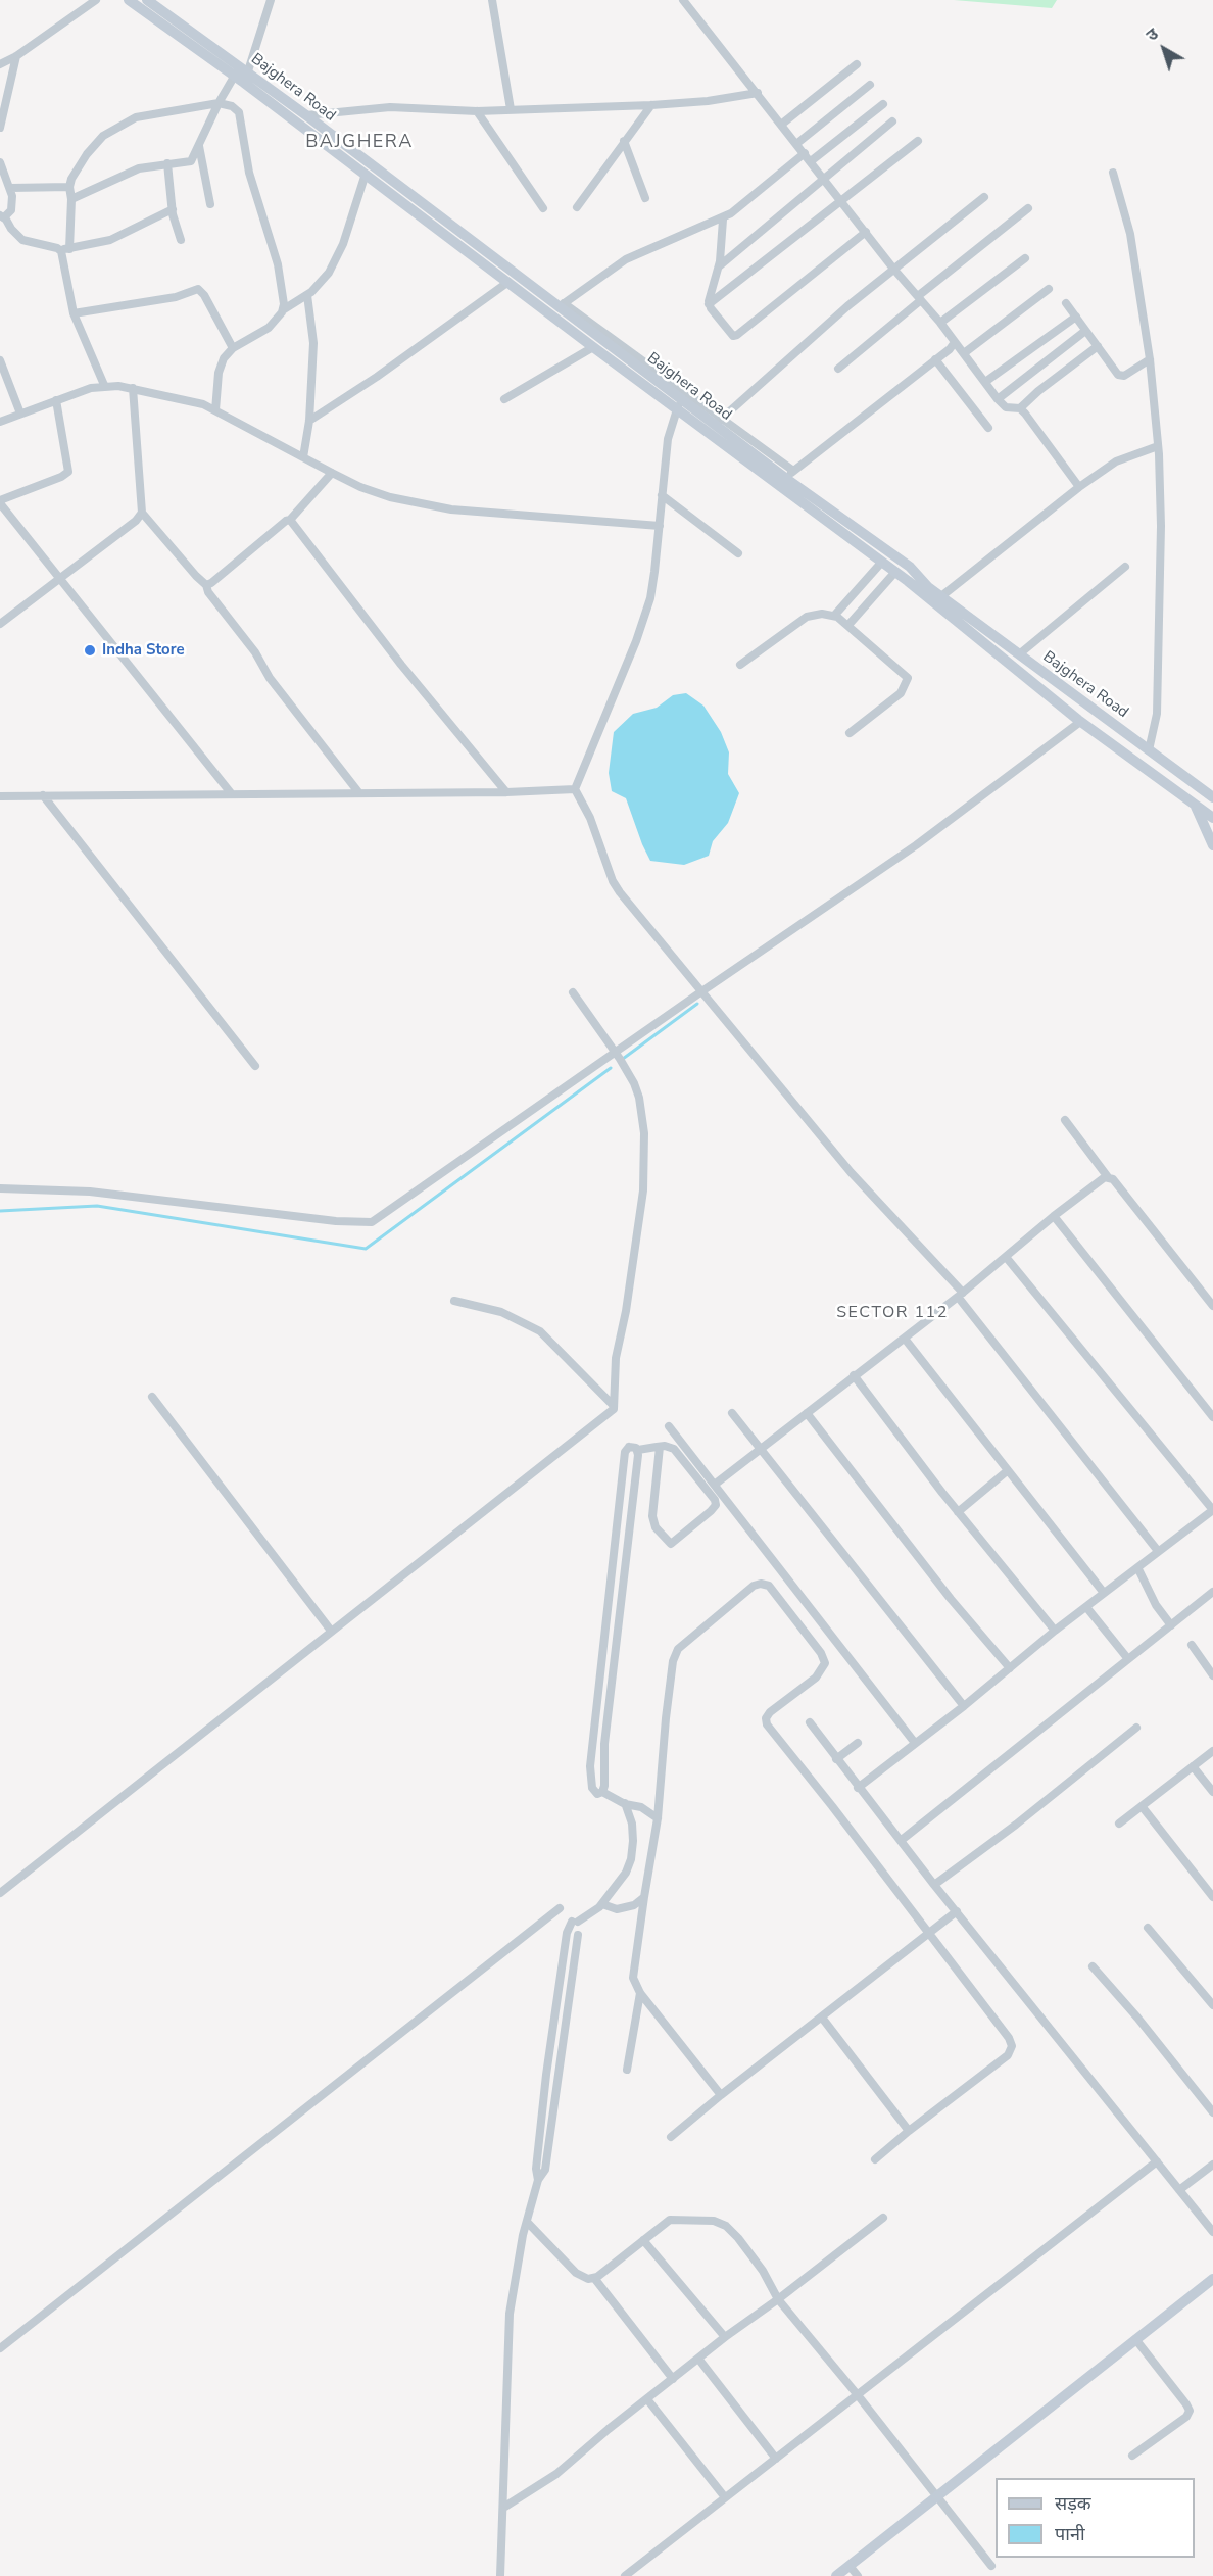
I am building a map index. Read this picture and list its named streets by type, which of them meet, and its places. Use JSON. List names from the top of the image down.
{
  "streets": {
    "main road": ["Bajghera Road"]
  },
  "districts": ["BAJGHERA", "SECTOR 112"],
  "places": ["Indha Store"],
  "legend": ["सड़क", "पानी"],
  "north": "top left"
}
